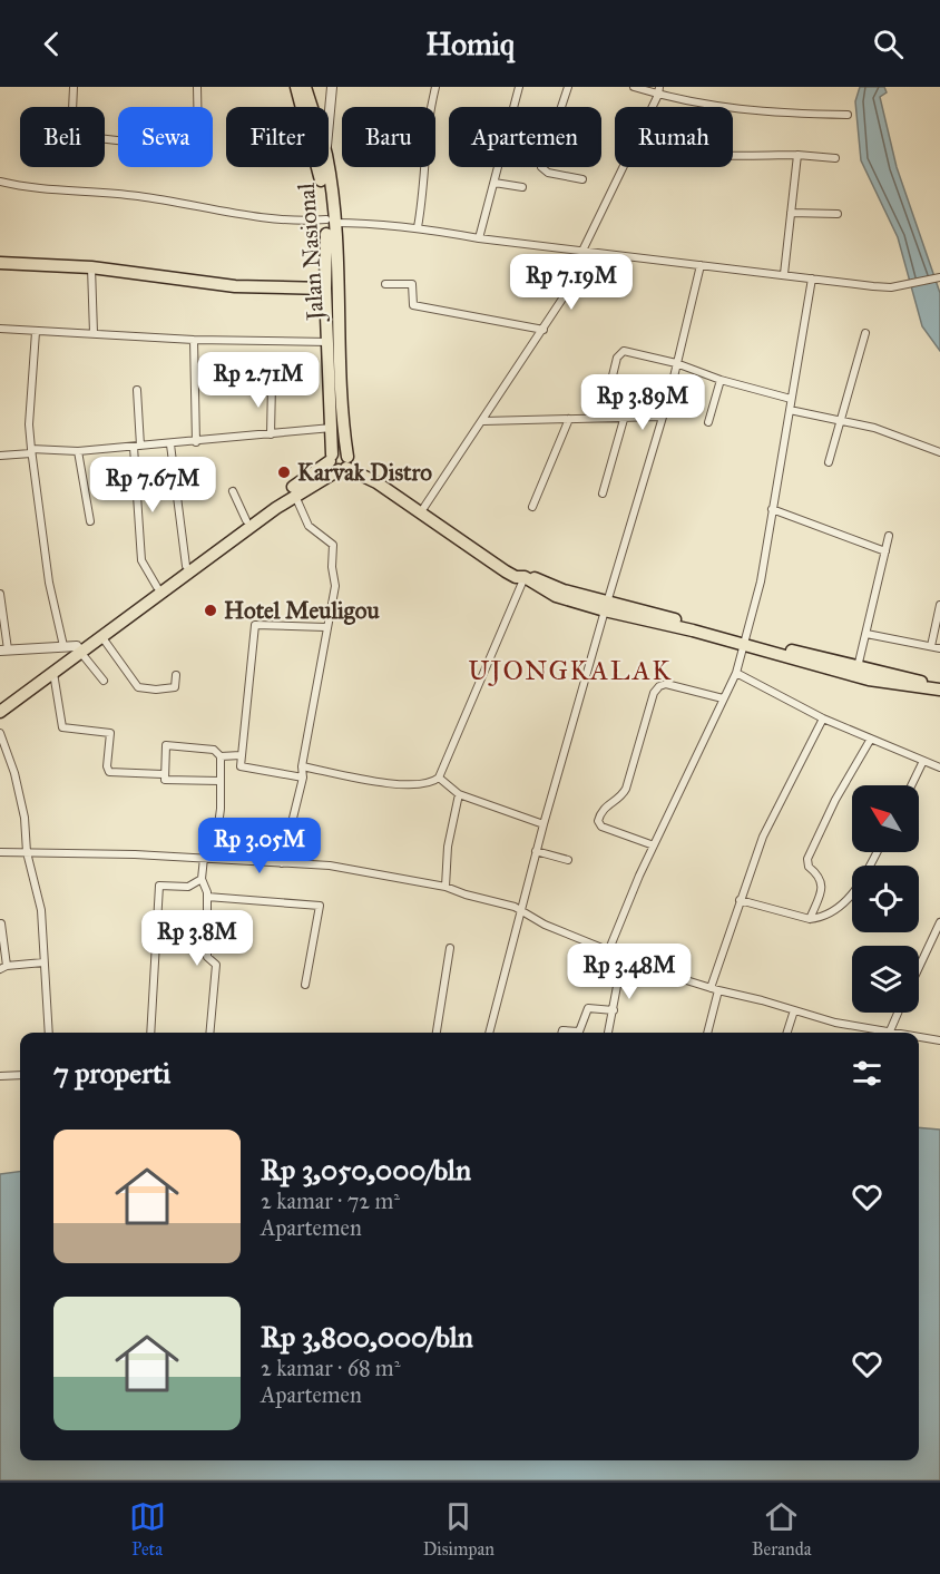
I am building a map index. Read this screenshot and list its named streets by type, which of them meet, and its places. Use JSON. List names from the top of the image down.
{
  "streets": {
    "main road": ["Jalan Nasional"]
  },
  "districts": ["UJONGKALAK"],
  "places": ["Karvak Distro", "Hotel Meuligou"],
  "north": "top left",
  "page": {
    "header": "Homiq",
    "chip": [
      "Beli",
      "Sewa",
      "Filter",
      "Baru",
      "Apartemen",
      "Rumah"
    ],
    "price": [
      "Rp 7.19M",
      "Rp 2.71M",
      "Rp 3.89M",
      "Rp 7.67M",
      "Rp 3.05M",
      "Rp 3.8M",
      "Rp 3.48M"
    ],
    "heading": "7 properti",
    "list": [
      {
        "name": "Rp 3,050,000/bln",
        "note": "2 kamar · 72 m² · Apartemen"
      },
      {
        "name": "Rp 3,800,000/bln",
        "note": "2 kamar · 68 m² · Apartemen"
      }
    ],
    "tabs": ["Peta", "Disimpan", "Beranda"]
  }
}
